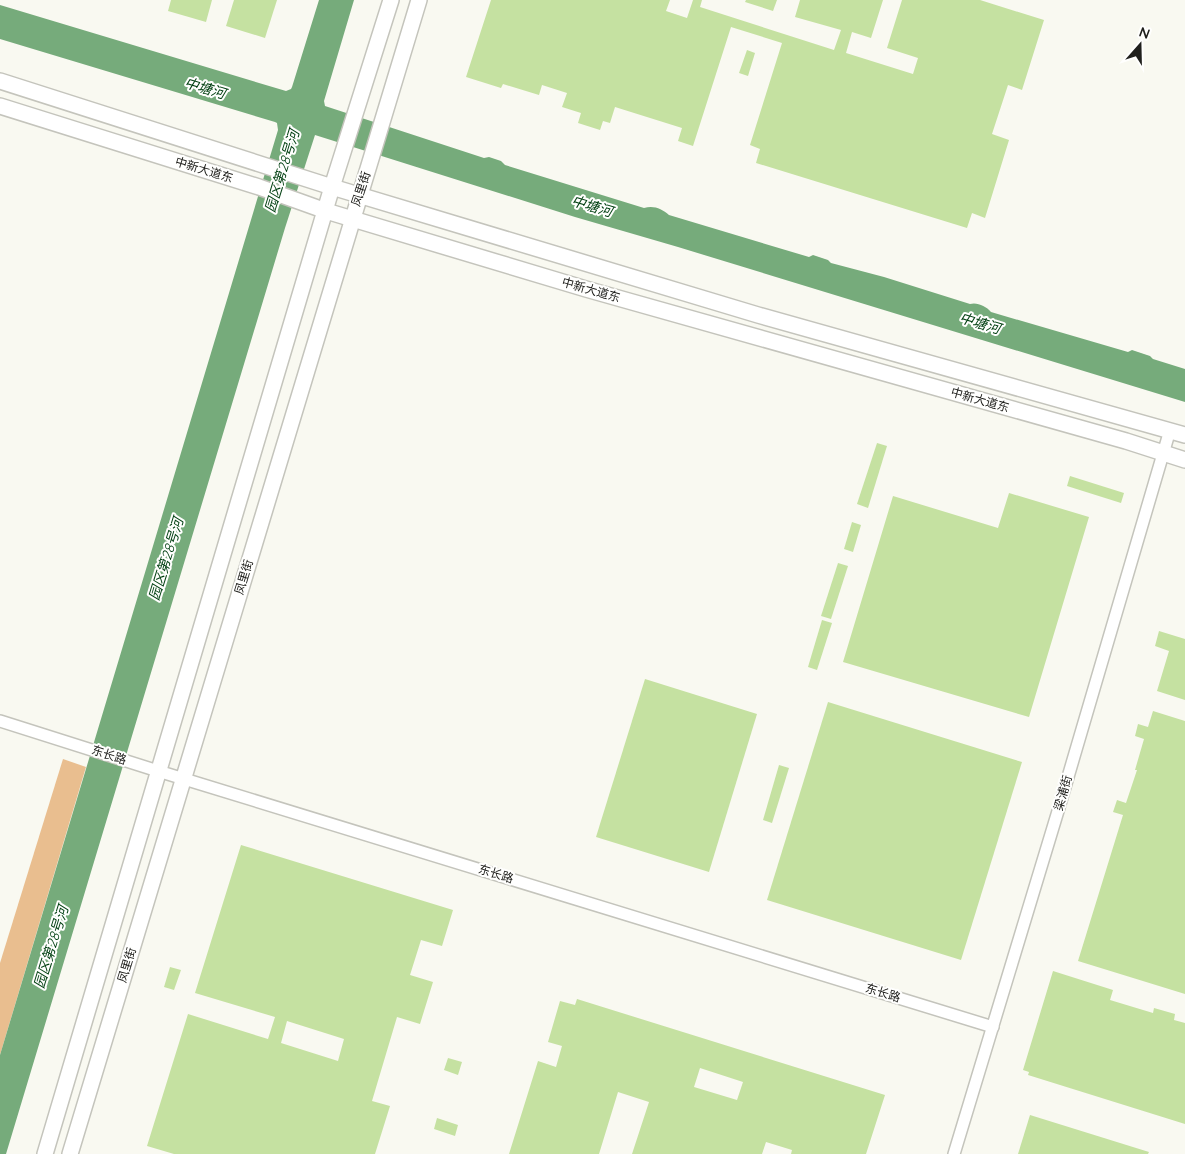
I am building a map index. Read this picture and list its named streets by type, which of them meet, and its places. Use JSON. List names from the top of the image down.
{
  "streets": {
    "main road": ["中新大道东", "凤里街"],
    "street": ["东长路", "梁浦街"]
  },
  "crossings": [
    ["中新大道东", "凤里街"],
    ["中新大道东", "梁浦街"],
    ["凤里街", "东长路"],
    ["东长路", "梁浦街"]
  ],
  "water": ["中塘河", "园区第28号河"],
  "north": "top"
}
